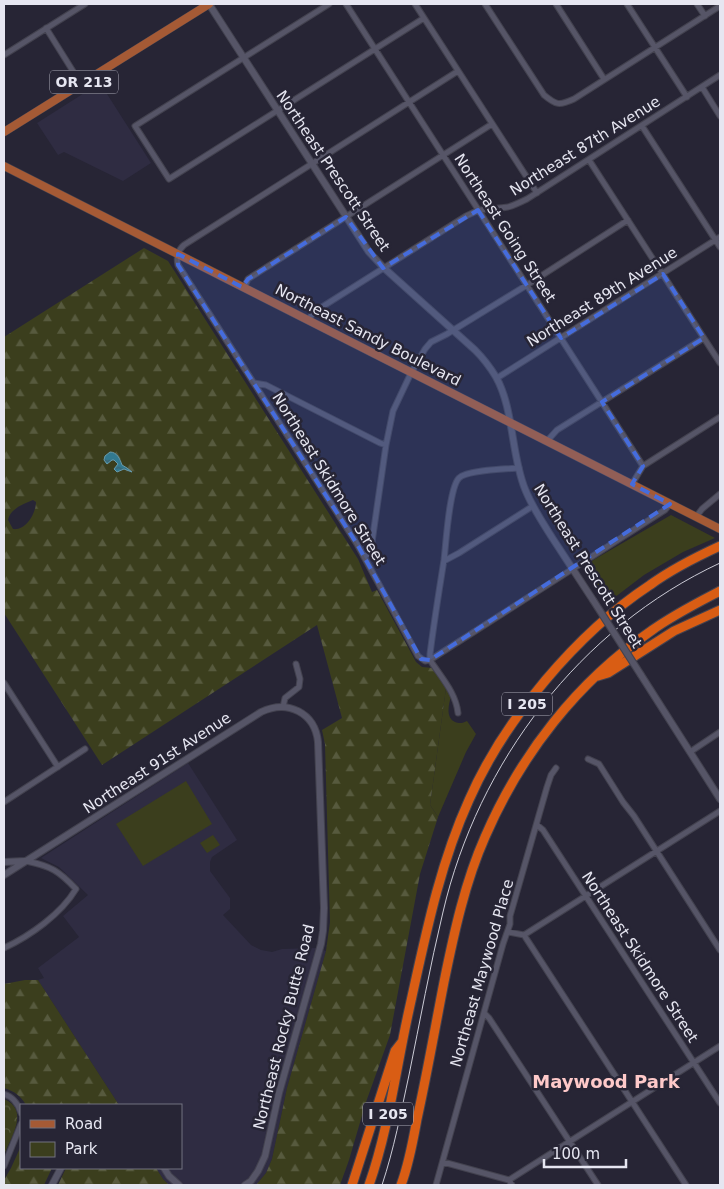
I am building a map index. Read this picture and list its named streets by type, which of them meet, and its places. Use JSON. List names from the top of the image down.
{
  "streets": {
    "highway": ["I 205"],
    "main road": ["OR 213", "Northeast Sandy Boulevard"],
    "street": [
      "Northeast 87th Avenue",
      "Northeast Prescott Street",
      "Northeast Going Street",
      "Northeast 89th Avenue",
      "Northeast Skidmore Street",
      "Northeast 91st Avenue",
      "Northeast Maywood Place",
      "Northeast Rocky Butte Road"
    ]
  },
  "crossings": [
    ["OR 213", "Northeast Prescott Street"],
    ["Northeast 87th Avenue", "Northeast Prescott Street"],
    ["Northeast 87th Avenue", "Northeast Going Street"],
    ["Northeast 87th Avenue", "Northeast Sandy Boulevard"],
    ["Northeast Prescott Street", "Northeast 89th Avenue"],
    ["Northeast Prescott Street", "Northeast Sandy Boulevard"],
    ["Northeast Going Street", "Northeast 89th Avenue"],
    ["Northeast Sandy Boulevard", "Northeast Skidmore Street"],
    ["Northeast Skidmore Street", "Northeast Maywood Place"],
    ["Northeast 91st Avenue", "Northeast Rocky Butte Road"]
  ],
  "districts": ["Maywood Park"],
  "legend": ["Road", "Park"],
  "scale_bar": "100 m"
}
